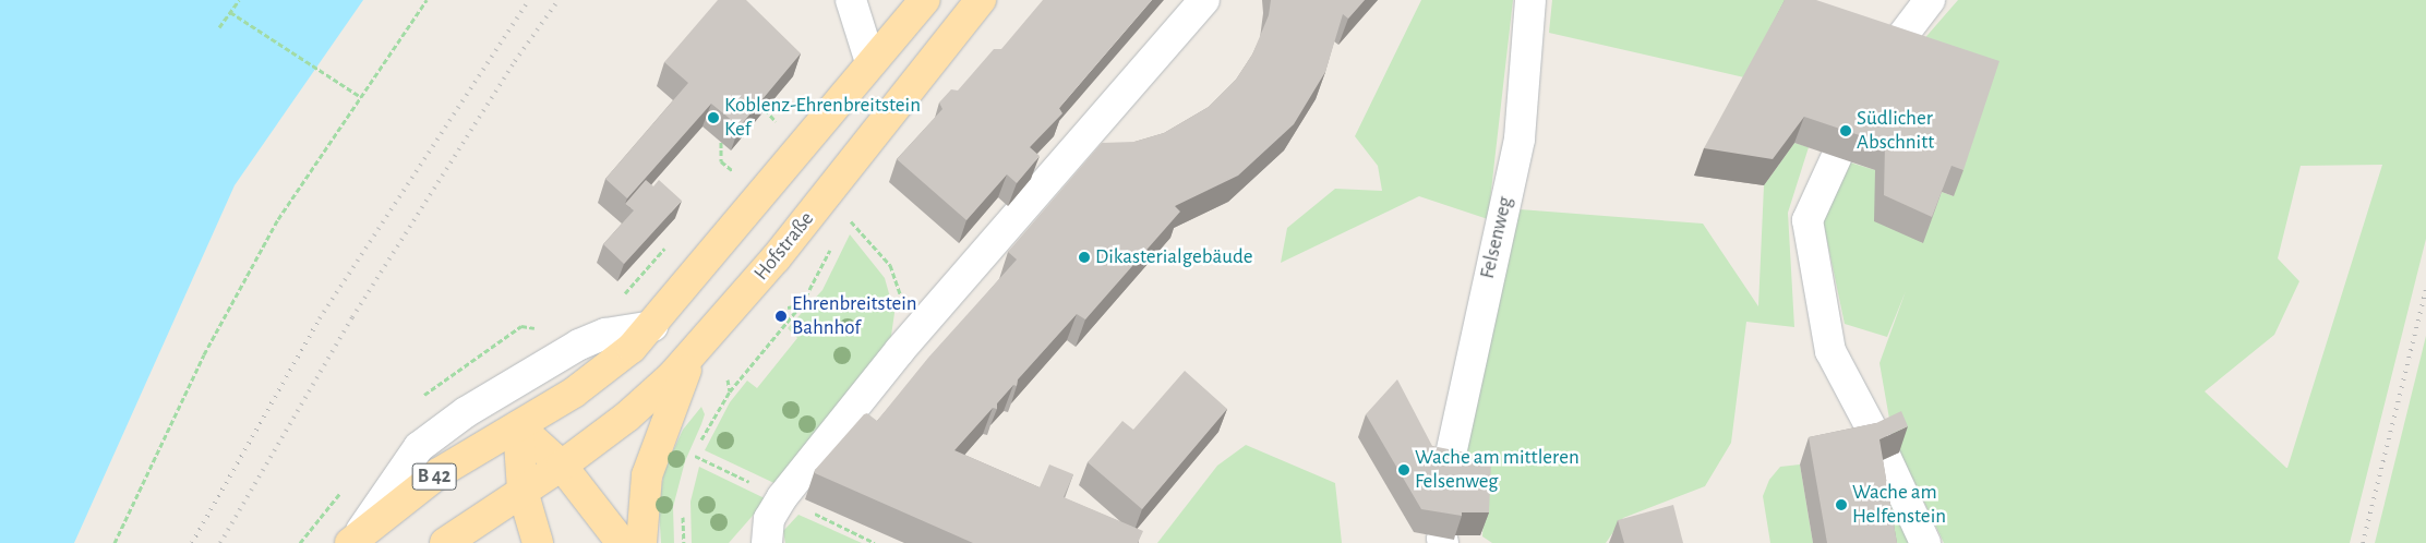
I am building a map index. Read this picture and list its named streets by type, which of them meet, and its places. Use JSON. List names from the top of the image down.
{
  "streets": {
    "main road": ["Hofstraße", "B 42"],
    "lane": ["Felsenweg"]
  },
  "places": [
    "Koblenz-Ehrenbreitstein Kef",
    "Südlicher Abschnitt",
    "Dikasterialgebäude",
    "Ehrenbreitstein Bahnhof",
    "Wache am mittleren Felsenweg",
    "Wache am Helfenstein"
  ]
}
